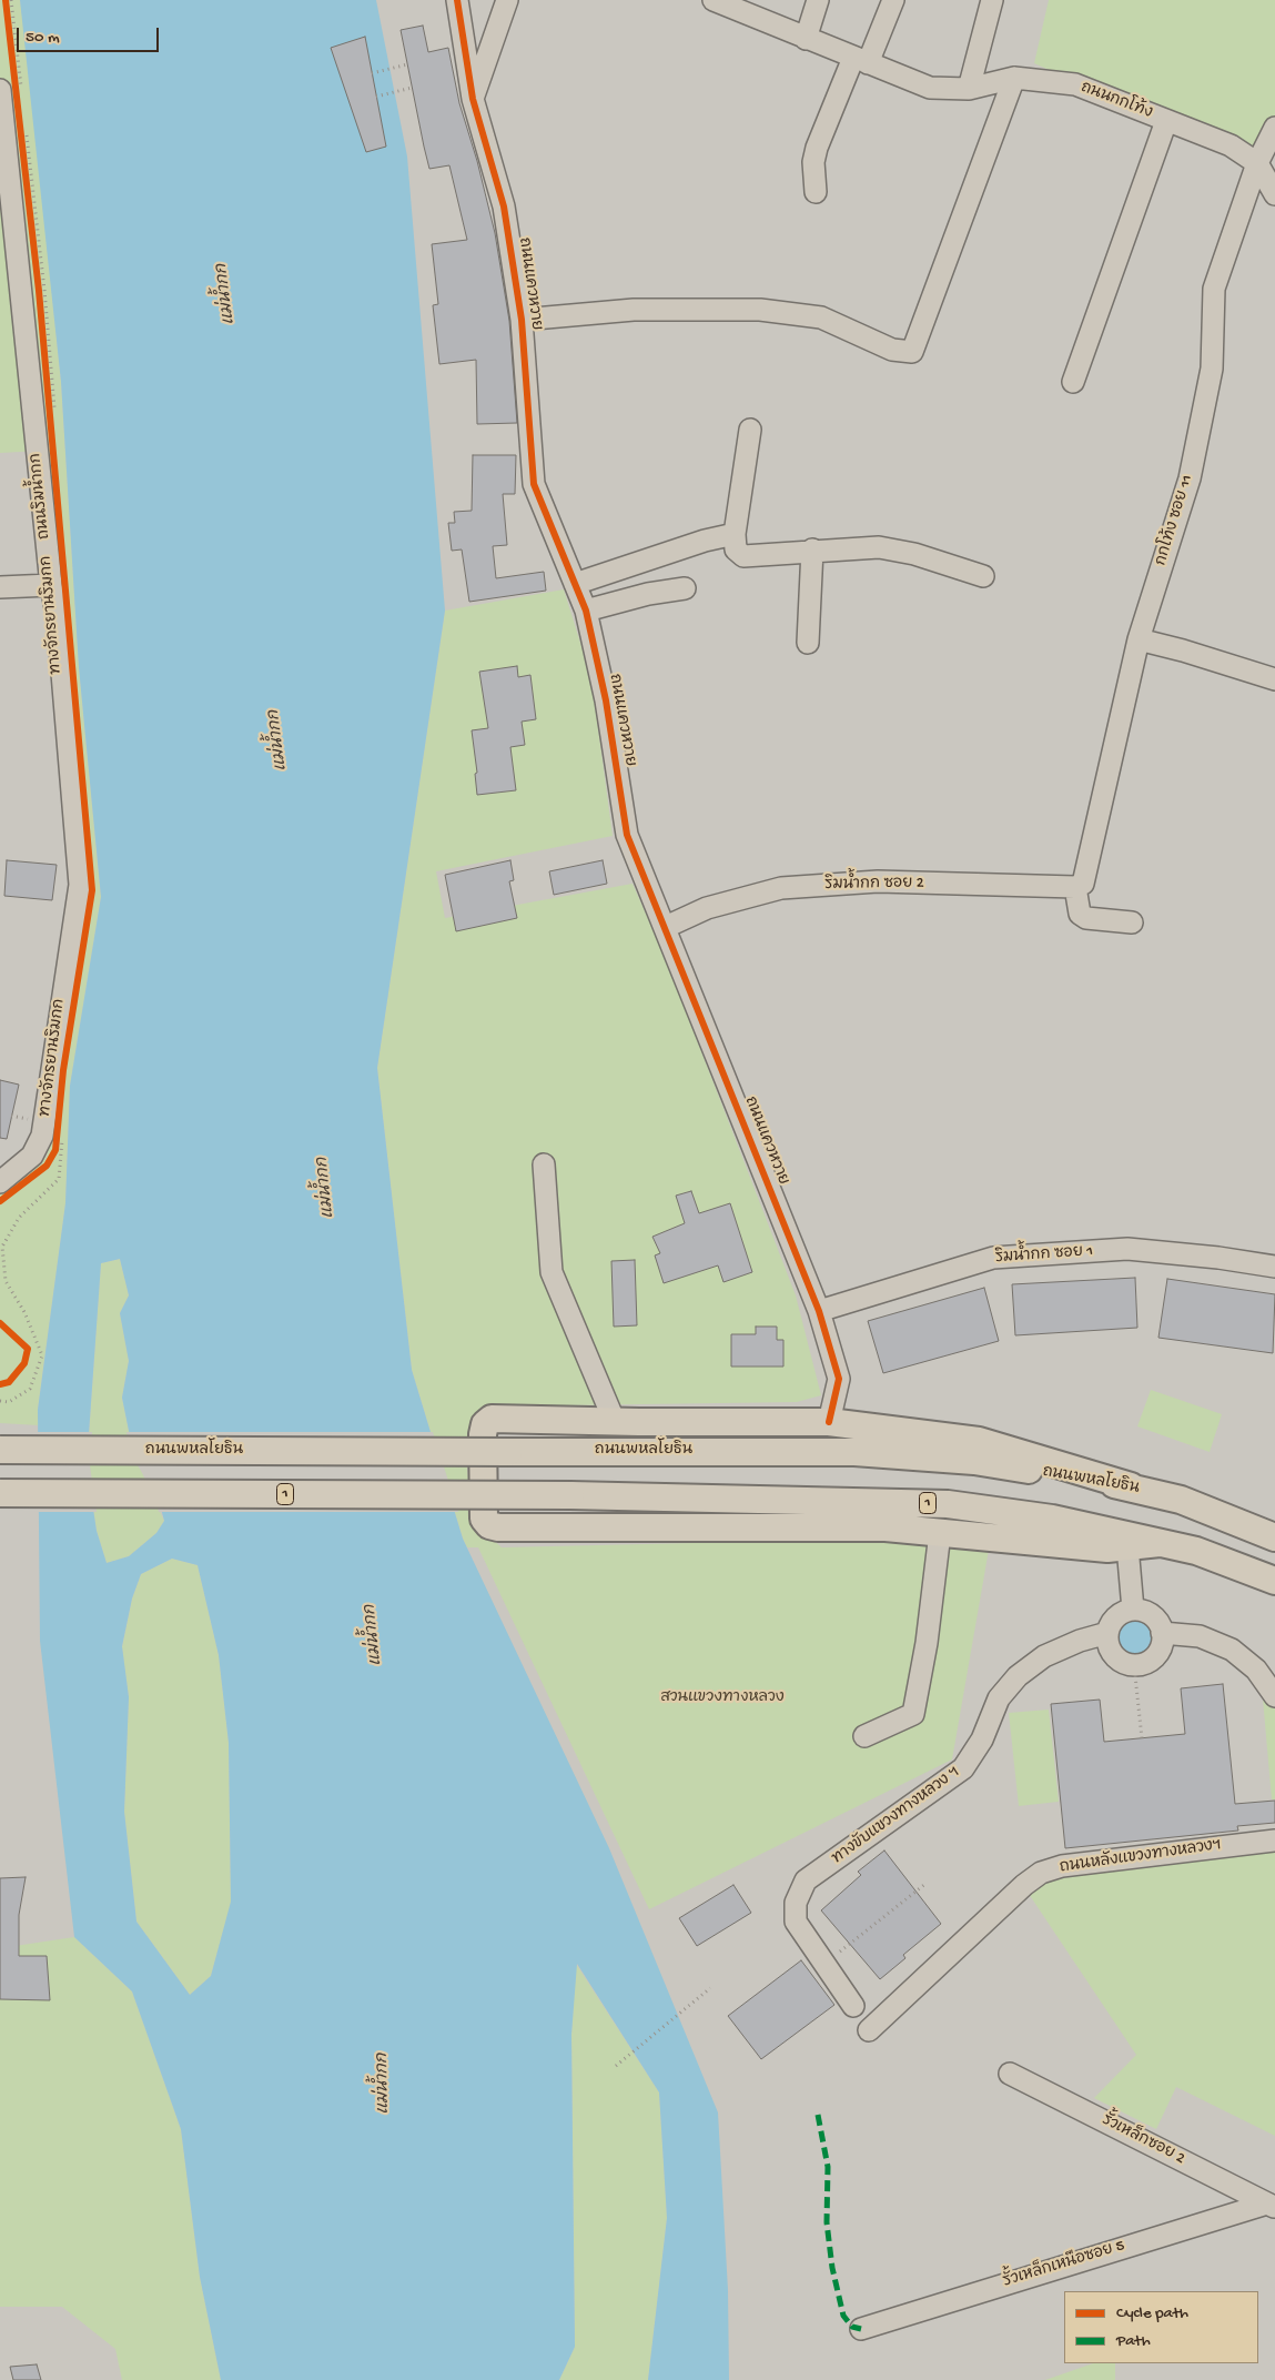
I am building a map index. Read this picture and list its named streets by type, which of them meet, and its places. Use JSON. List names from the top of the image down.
{
  "streets": {
    "main road": ["ถนนพหลโยธิน", "1"],
    "street": [
      "ถนนกกโท้ง",
      "ถนนแควหวาย",
      "ถนนริมน้ำกก",
      "กกโท้ง ซอย 11",
      "ริมน้ำกก ซอย 2",
      "ริมน้ำกก ซอย 1",
      "ทางขับแขวงทางหลวง ฯ",
      "ถนนหลังแขวงทางหลวงฯ",
      "รั้วเหล็กซอย 2",
      "รั้วเหล็กเหนือซอย 5"
    ],
    "cycle path": ["ทางจักรยานริมกก"]
  },
  "crossings": [
    ["ถนนกกโท้ง", "กกโท้ง ซอย 11"],
    ["ถนนแควหวาย", "ริมน้ำกก ซอย 2"],
    ["ถนนแควหวาย", "ริมน้ำกก ซอย 1"],
    ["กกโท้ง ซอย 11", "ริมน้ำกก ซอย 2"],
    ["รั้วเหล็กซอย 2", "รั้วเหล็กเหนือซอย 5"]
  ],
  "water": ["แม่น้ำกก"],
  "parks": ["สวนแขวงทางหลวง"],
  "legend": ["Cycle path", "Path"],
  "scale_bar": "50 m"
}
